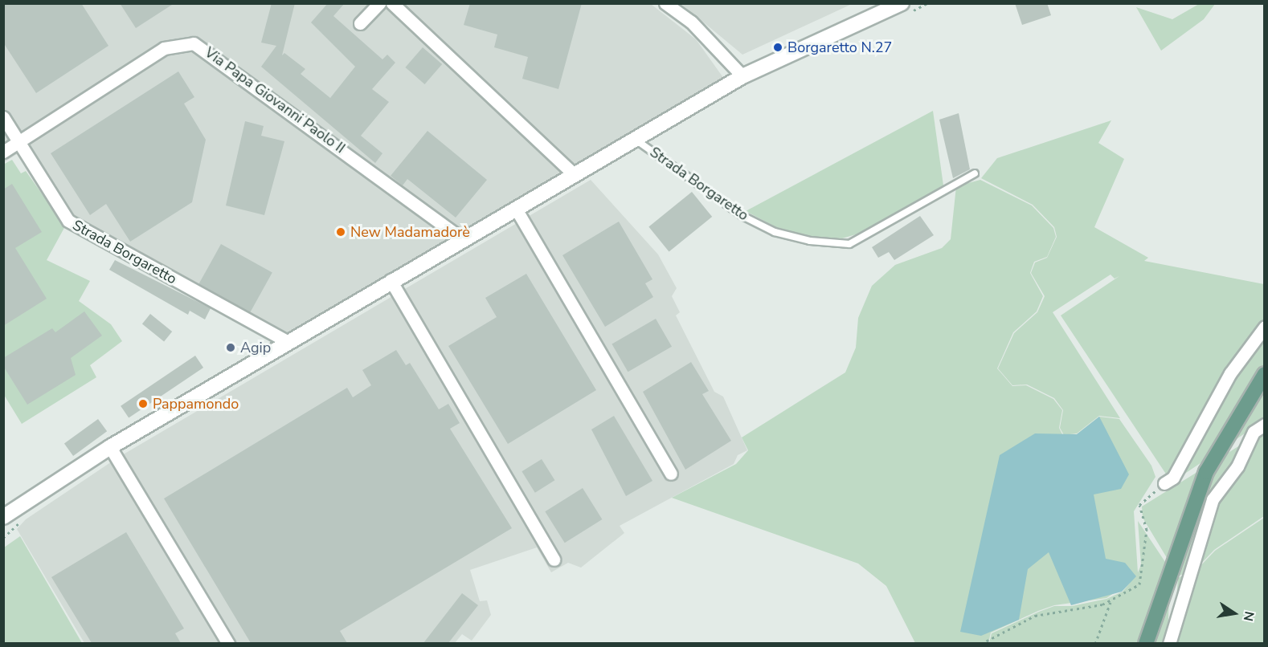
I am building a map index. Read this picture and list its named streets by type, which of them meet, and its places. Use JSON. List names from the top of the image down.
{
  "streets": {
    "street": ["Via Papa Giovanni Paolo II", "Strada Borgaretto"]
  },
  "crossings": [
    ["Via Papa Giovanni Paolo II", "Strada Borgaretto"]
  ],
  "places": [
    "Borgaretto N.27",
    "New Madamadorè",
    "Agip",
    "Pappamondo"
  ],
  "north": "right"
}
